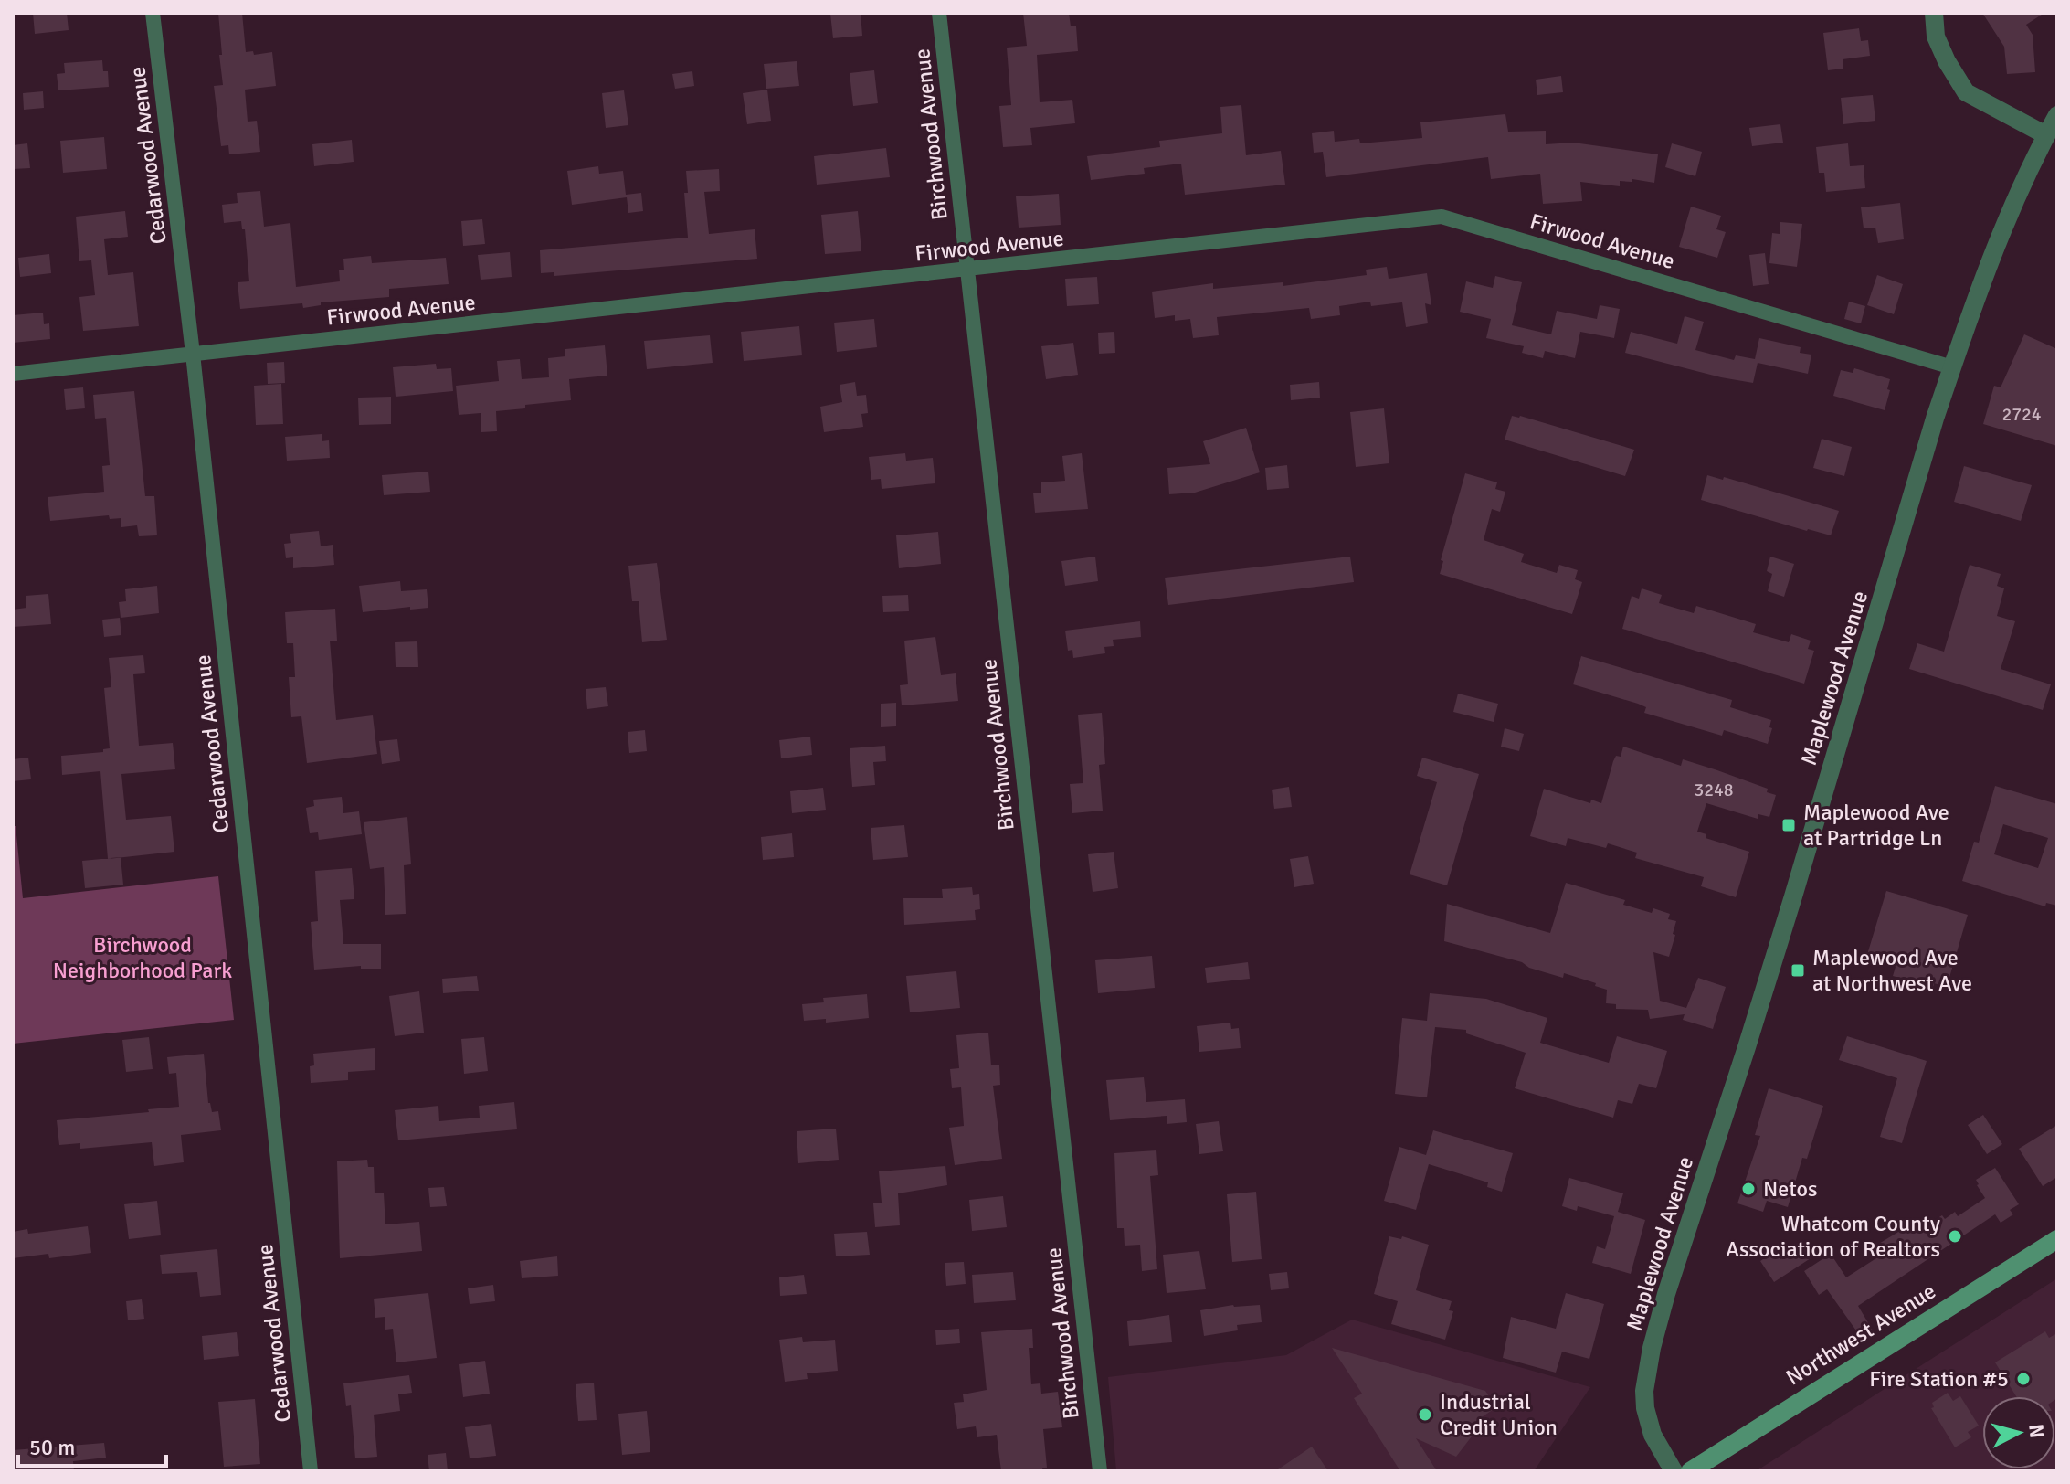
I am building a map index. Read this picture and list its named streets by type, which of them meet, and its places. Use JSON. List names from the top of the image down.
{
  "streets": {
    "main road": ["Northwest Avenue"],
    "street": [
      "Birchwood Avenue",
      "Cedarwood Avenue",
      "Firwood Avenue",
      "Maplewood Avenue"
    ]
  },
  "crossings": [
    ["Birchwood Avenue", "Firwood Avenue"],
    ["Cedarwood Avenue", "Firwood Avenue"],
    ["Firwood Avenue", "Maplewood Avenue"]
  ],
  "parks": ["Birchwood Neighborhood Park"],
  "places": {
    "transit": ["Maplewood Ave at Partridge Ln", "Maplewood Ave at Northwest Ave"],
    "other": [
      "Netos",
      "Whatcom County Association of Realtors",
      "Fire Station #5",
      "Industrial Credit Union"
    ]
  },
  "house_numbers": ["2724", "3248"],
  "scale_bar": "50 m",
  "north": "right"
}
